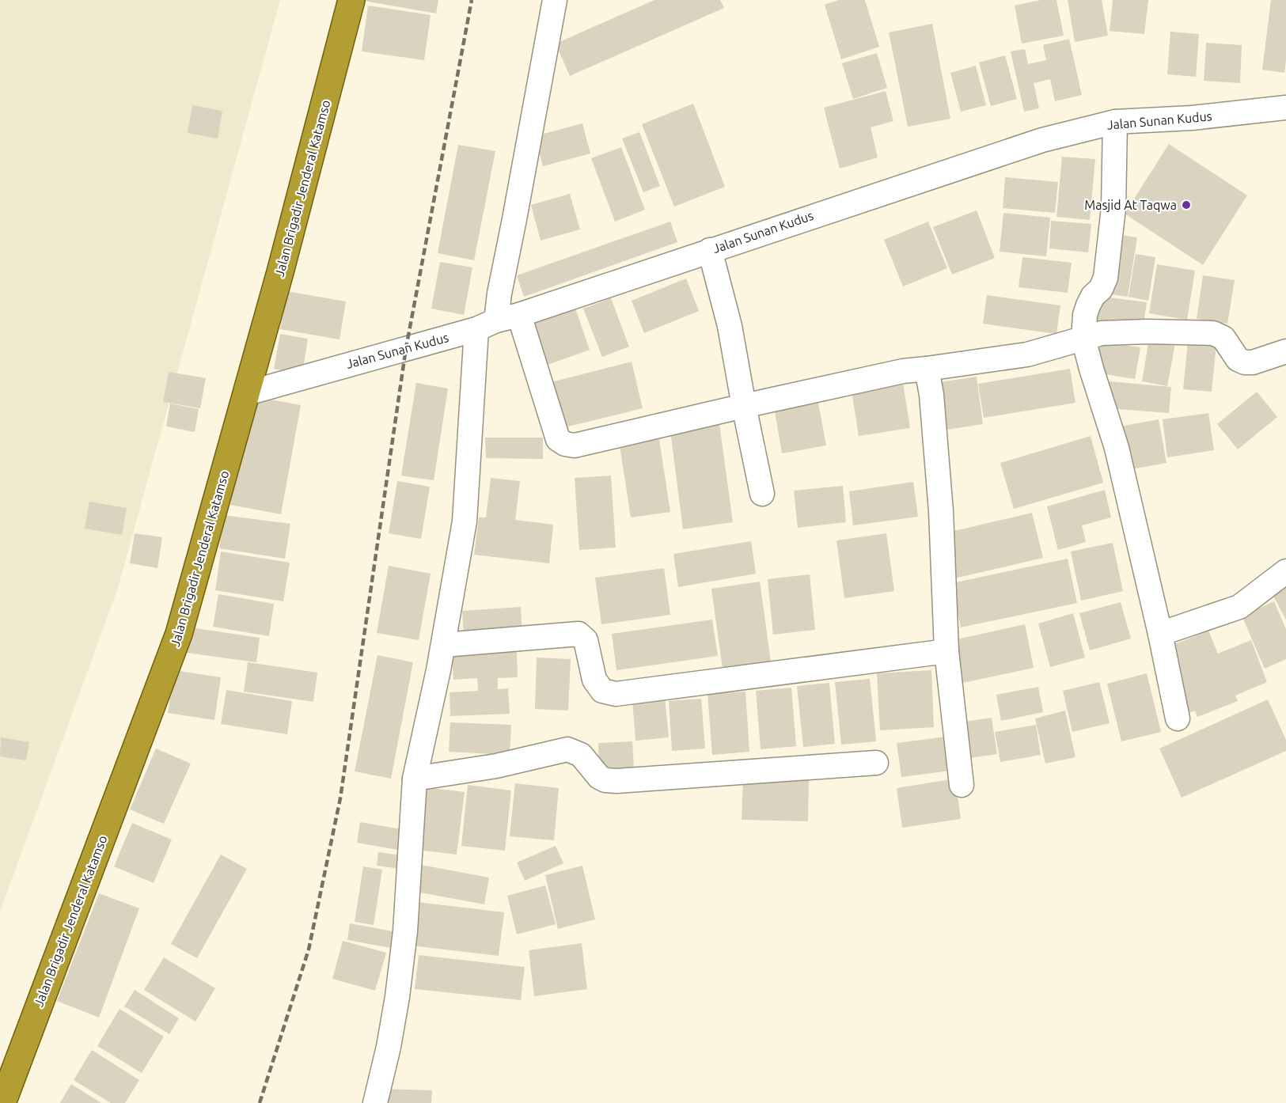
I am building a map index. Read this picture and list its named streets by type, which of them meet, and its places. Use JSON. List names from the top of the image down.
{
  "streets": {
    "highway": ["Jalan Brigadir Jenderal Katamso"],
    "street": ["Jalan Sunan Kudus"]
  },
  "crossings": [
    ["Jalan Sunan Kudus", "Jalan Brigadir Jenderal Katamso"]
  ],
  "places": ["Masjid At Taqwa"]
}
